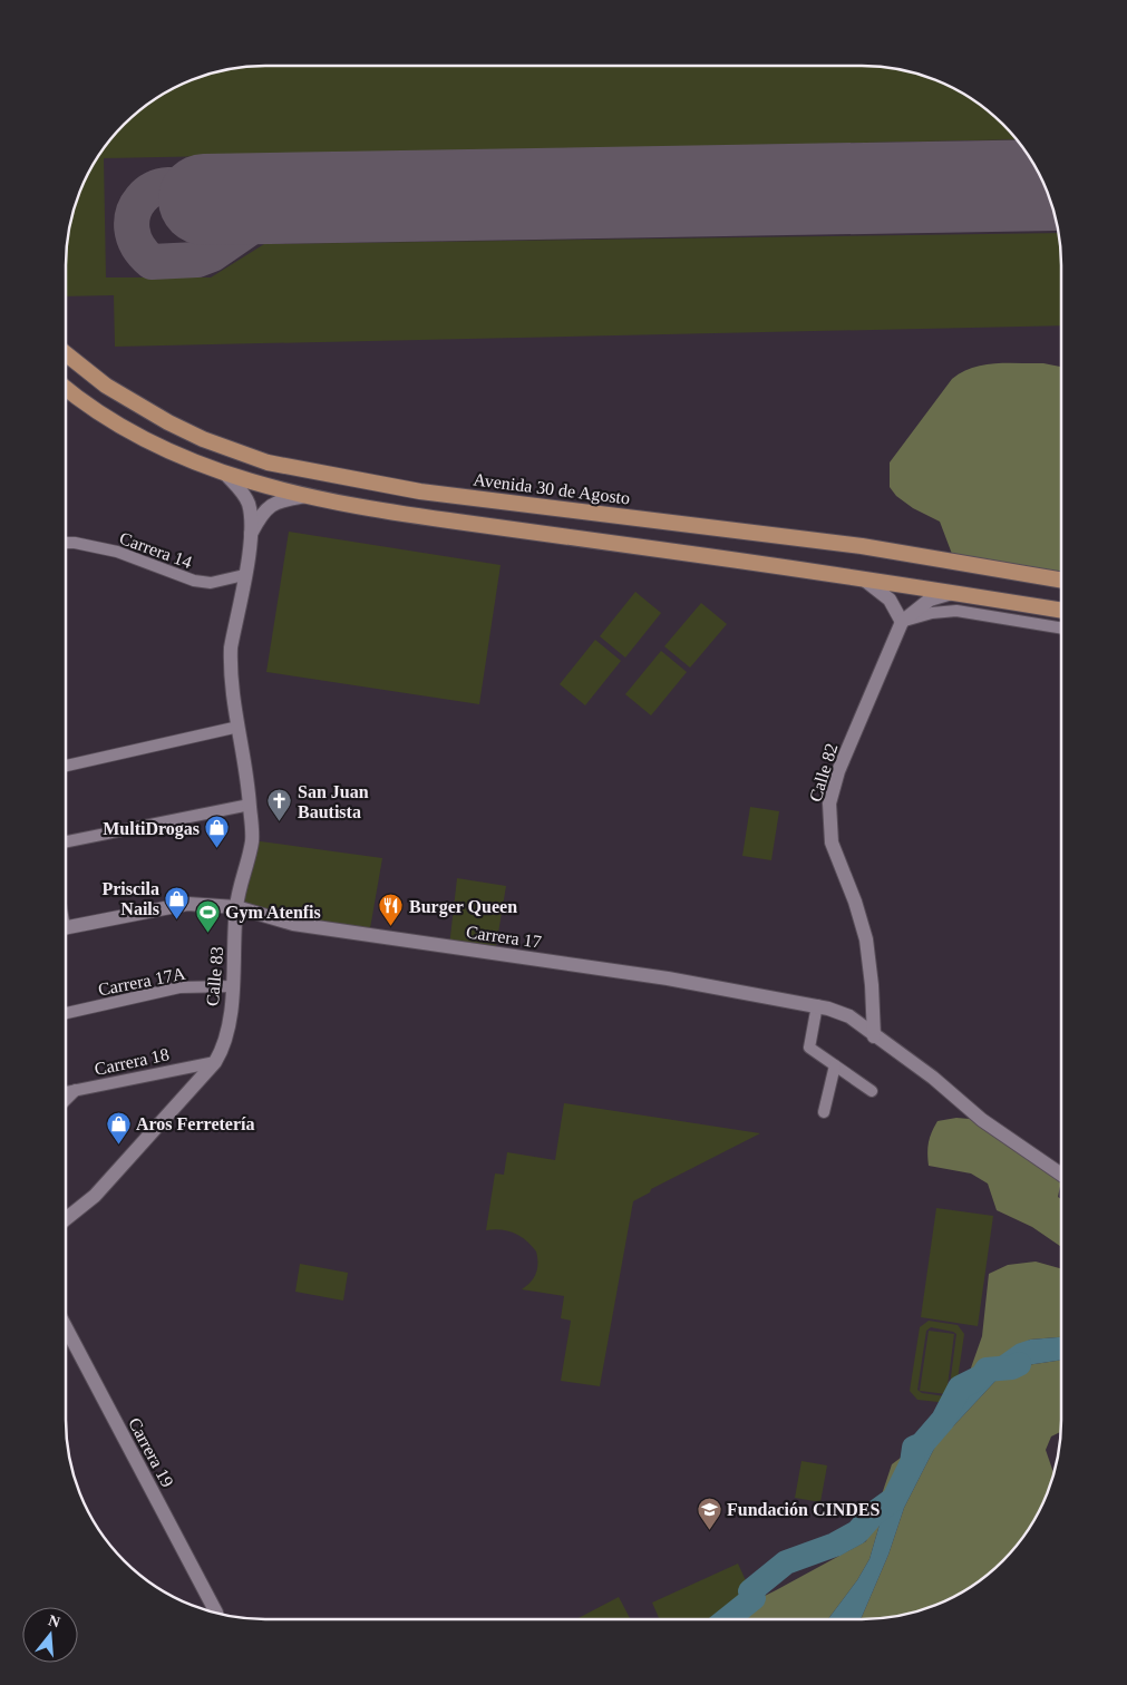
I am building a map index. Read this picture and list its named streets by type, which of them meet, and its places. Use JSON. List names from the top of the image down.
{
  "streets": {
    "main road": ["Avenida 30 de Agosto"],
    "street": [
      "Carrera 14",
      "Calle 82",
      "Carrera 17",
      "Calle 83",
      "Carrera 17A",
      "Carrera 18",
      "Carrera 19"
    ]
  },
  "crossings": [
    ["Carrera 14", "Calle 83"],
    ["Calle 82", "Carrera 17"],
    ["Carrera 17", "Calle 83"],
    ["Calle 83", "Carrera 17A"],
    ["Calle 83", "Carrera 18"]
  ],
  "places": {
    "church": ["San Juan Bautista"],
    "shop": ["MultiDrogas", "Priscila Nails", "Aros Ferretería"],
    "restaurant": ["Burger Queen"],
    "sports": ["Gym Atenfis"],
    "school or university": ["Fundación CINDES"]
  },
  "north": "top"
}
